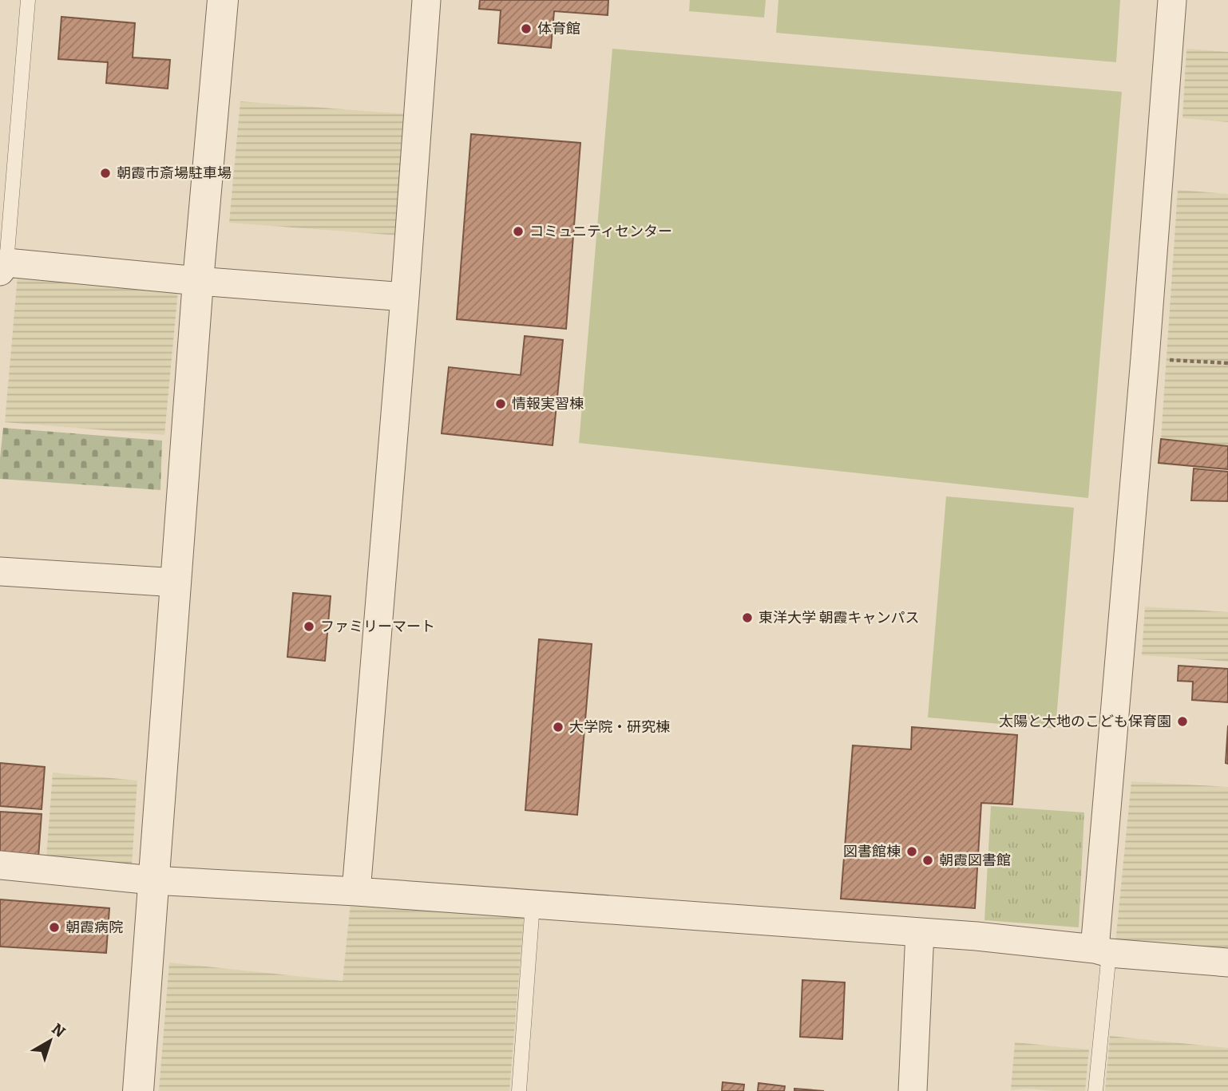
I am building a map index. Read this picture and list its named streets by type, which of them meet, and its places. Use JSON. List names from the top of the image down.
{
  "places": [
    "体育館",
    "朝霞市斎場駐車場",
    "コミュニティセンター",
    "情報実習棟",
    "東洋大学 朝霞キャンパス",
    "ファミリーマート",
    "太陽と大地のこども保育園",
    "大学院・研究棟",
    "図書館棟",
    "朝霞図書館",
    "朝霞病院"
  ],
  "north": "top right"
}
